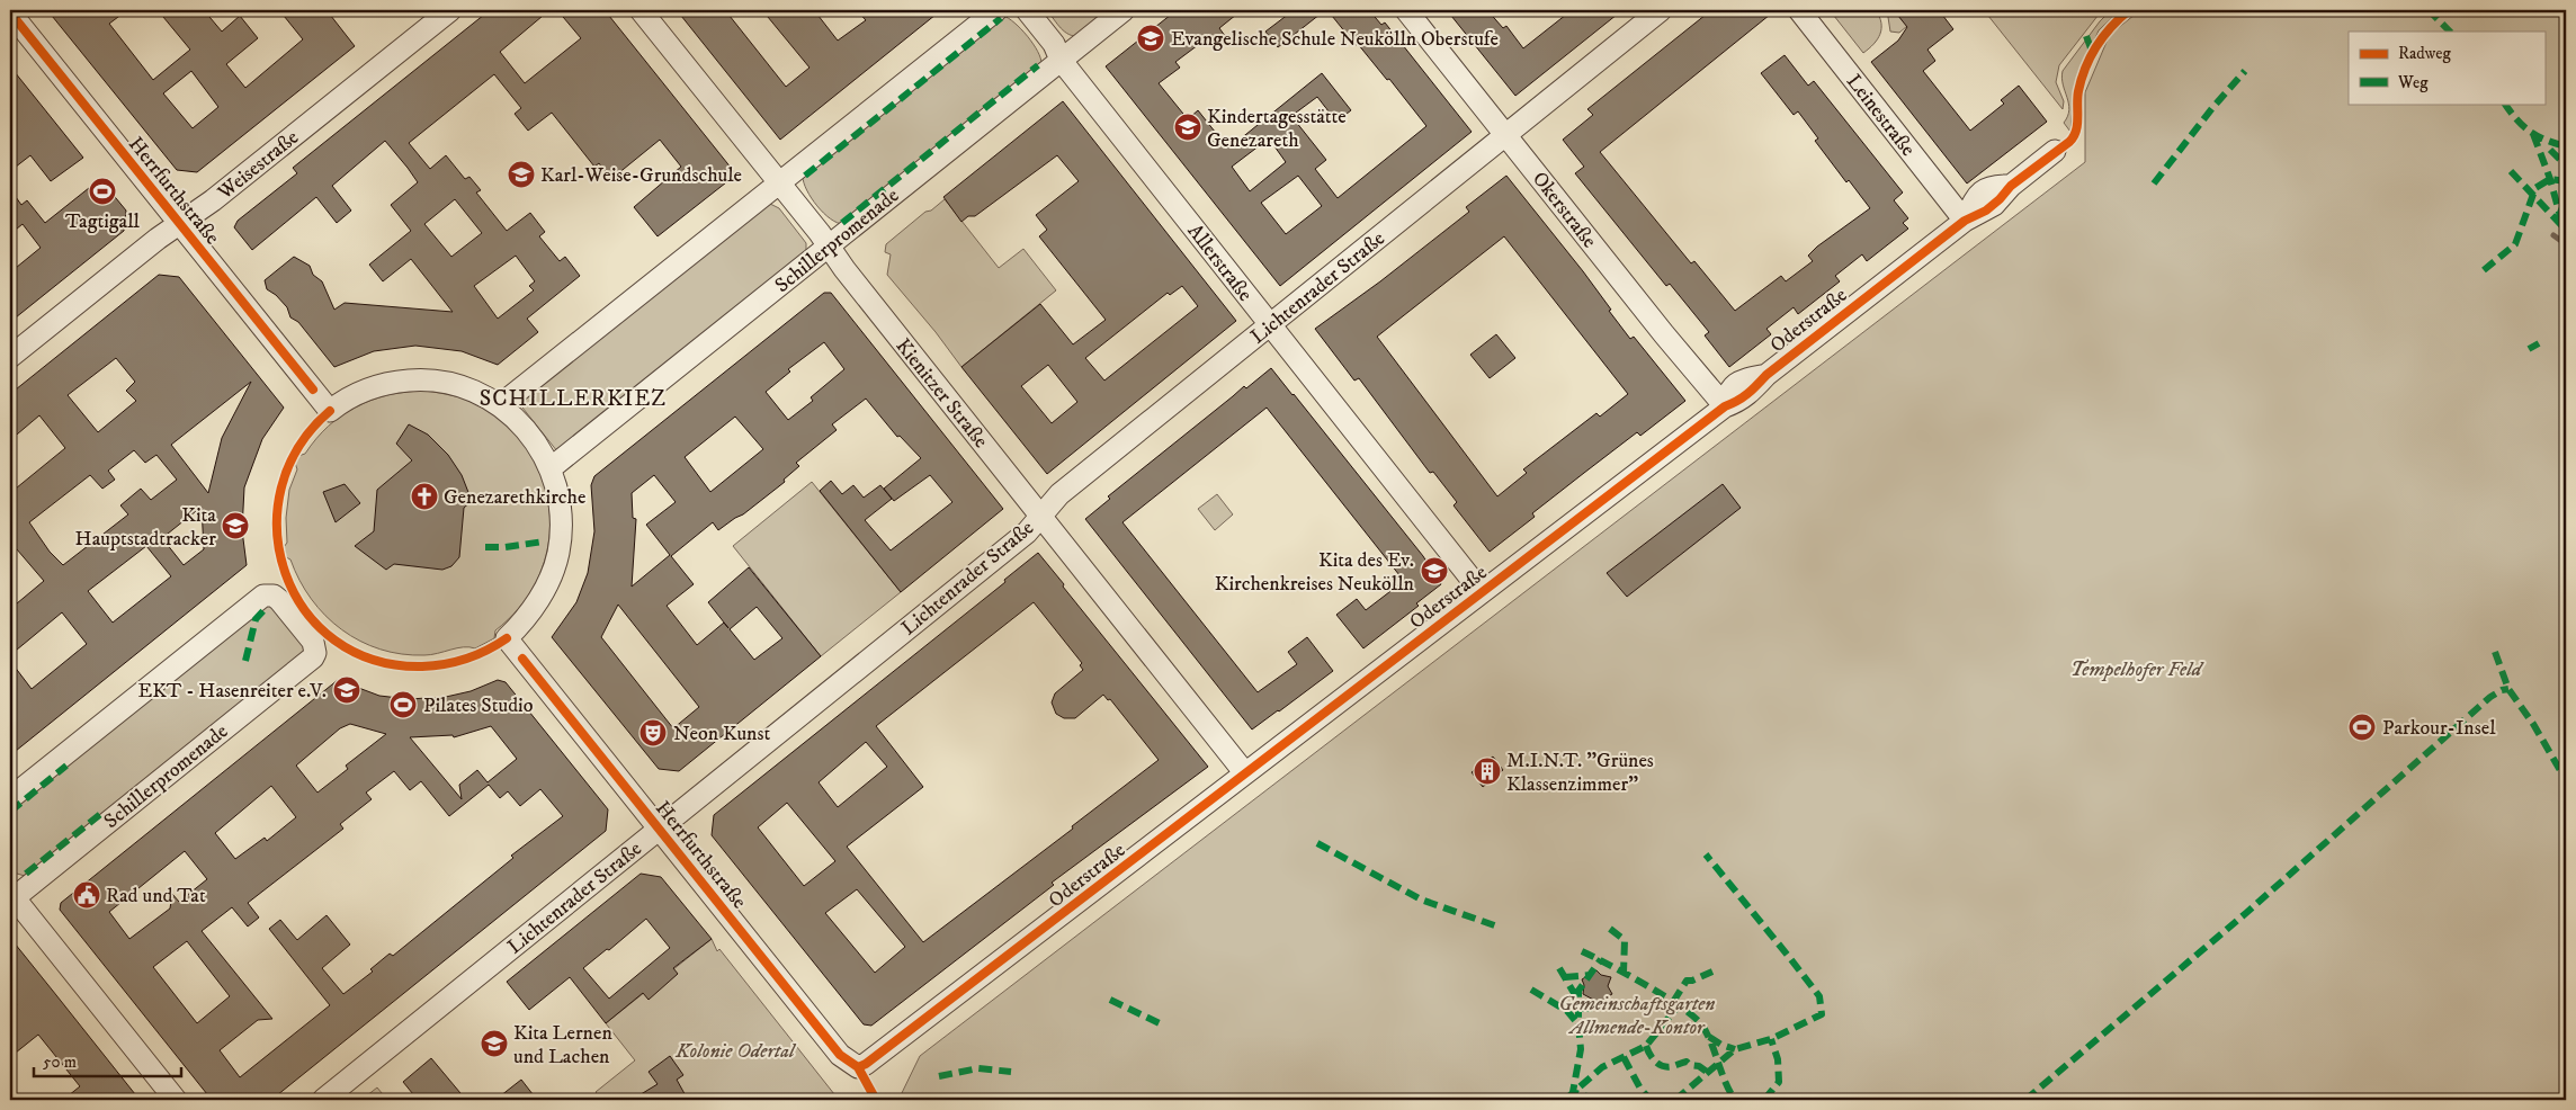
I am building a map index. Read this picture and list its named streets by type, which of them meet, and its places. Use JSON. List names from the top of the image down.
{
  "streets": {
    "street": [
      "Leinestraße",
      "Weisestraße",
      "Herrfurthstraße",
      "Okerstraße",
      "Schillerpromenade",
      "Allerstraße",
      "Lichtenrader Straße",
      "Oderstraße",
      "Kienitzer Straße"
    ]
  },
  "crossings": [
    ["Leinestraße", "Oderstraße"],
    ["Weisestraße", "Herrfurthstraße"],
    ["Herrfurthstraße", "Schillerpromenade"],
    ["Herrfurthstraße", "Lichtenrader Straße"],
    ["Herrfurthstraße", "Oderstraße"],
    ["Okerstraße", "Lichtenrader Straße"],
    ["Okerstraße", "Oderstraße"],
    ["Schillerpromenade", "Allerstraße"],
    ["Schillerpromenade", "Kienitzer Straße"],
    ["Allerstraße", "Lichtenrader Straße"],
    ["Allerstraße", "Oderstraße"],
    ["Lichtenrader Straße", "Kienitzer Straße"],
    ["Oderstraße", "Kienitzer Straße"]
  ],
  "districts": ["SCHILLERKIEZ"],
  "parks": ["Tempelhofer Feld", "Gemeinschaftsgarten Allmende-Kontor", "Kolonie Odertal"],
  "places": {
    "school or university": [
      "Evangelische Schule Neukölln Oberstufe",
      "Kindertagesstätte Genezareth",
      "Karl-Weise-Grundschule",
      "Kita Hauptstadtracker",
      "Kita des Ev. Kirchenkreises Neukölln",
      "EKT - Hasenreiter e.V.",
      "Kita Lernen und Lachen"
    ],
    "sports": ["Tagtigall", "Pilates Studio", "Parkour-Insel"],
    "church": ["Genezarethkirche"],
    "theatre": ["Neon Kunst"],
    "building": ["M.I.N.T. \"Grünes Klassenzimmer\""],
    "public building": ["Rad und Tat"]
  },
  "legend": ["Radweg", "Weg"],
  "scale_bar": "50 m"
}
